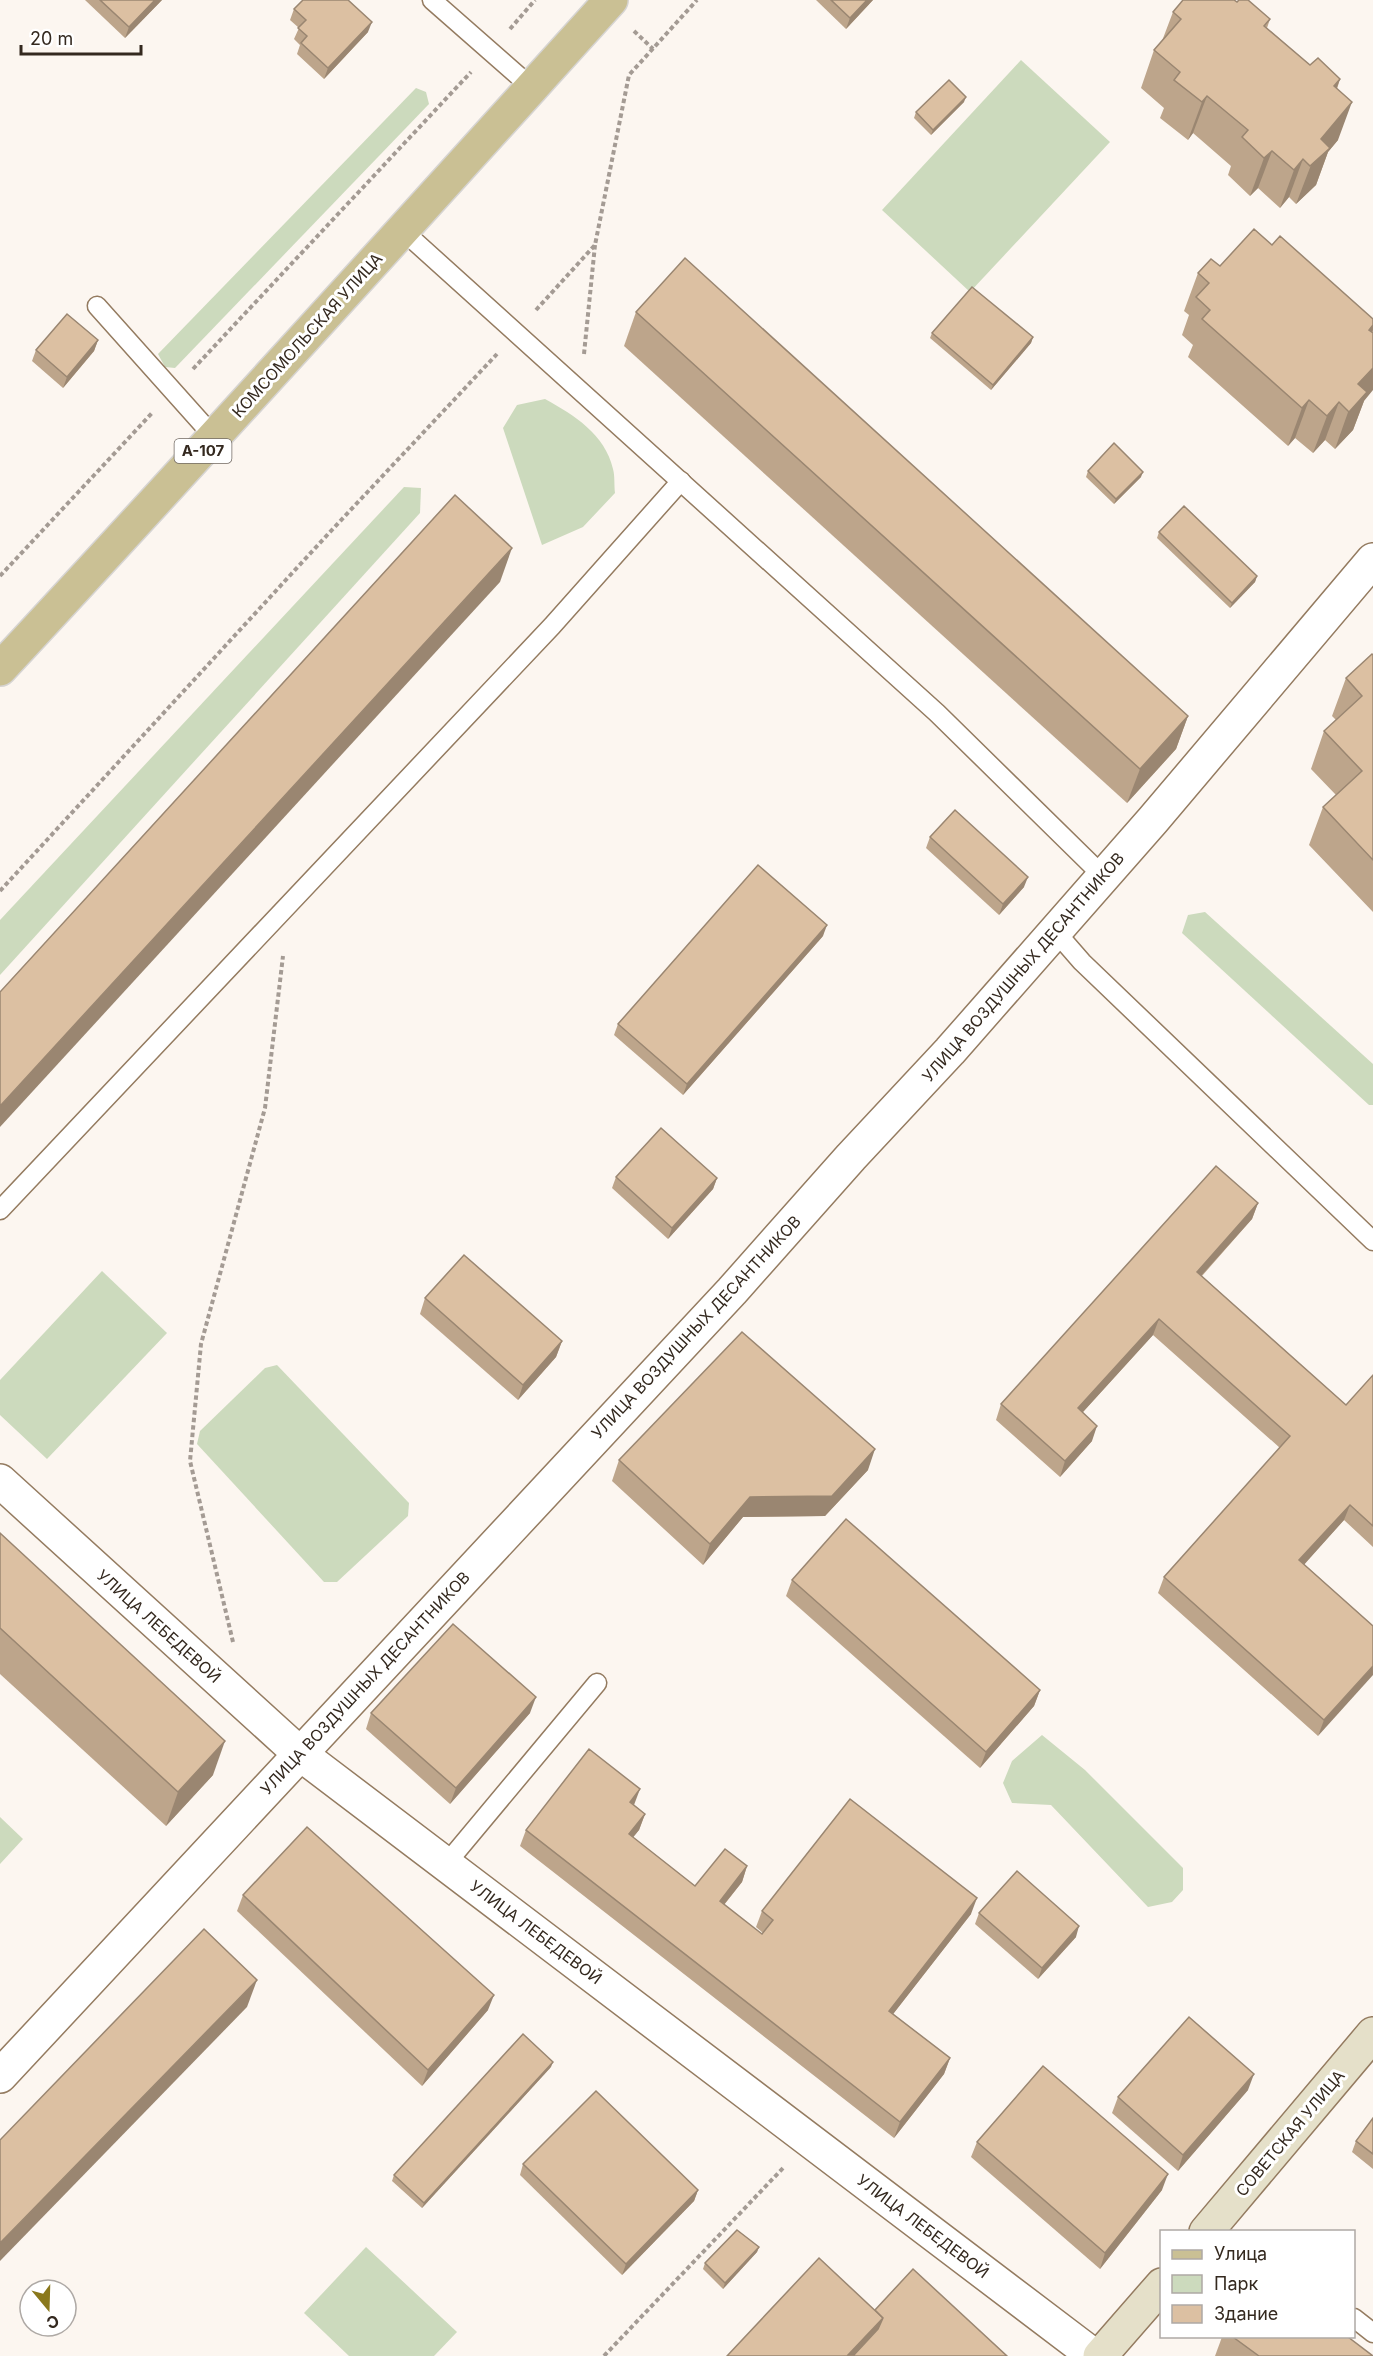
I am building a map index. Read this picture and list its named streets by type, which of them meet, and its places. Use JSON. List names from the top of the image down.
{
  "streets": {
    "main road": ["КОМСОМОЛЬСКАЯ УЛИЦА", "А-107"],
    "street": ["УЛИЦА ВОЗДУШНЫХ ДЕСАНТНИКОВ", "УЛИЦА ЛЕБЕДЕВОЙ", "СОВЕТСКАЯ УЛИЦА"]
  },
  "crossings": [
    ["УЛИЦА ВОЗДУШНЫХ ДЕСАНТНИКОВ", "УЛИЦА ЛЕБЕДЕВОЙ"]
  ],
  "legend": ["Улица", "Парк", "Здание"],
  "scale_bar": "20 m",
  "north": "bottom"
}
